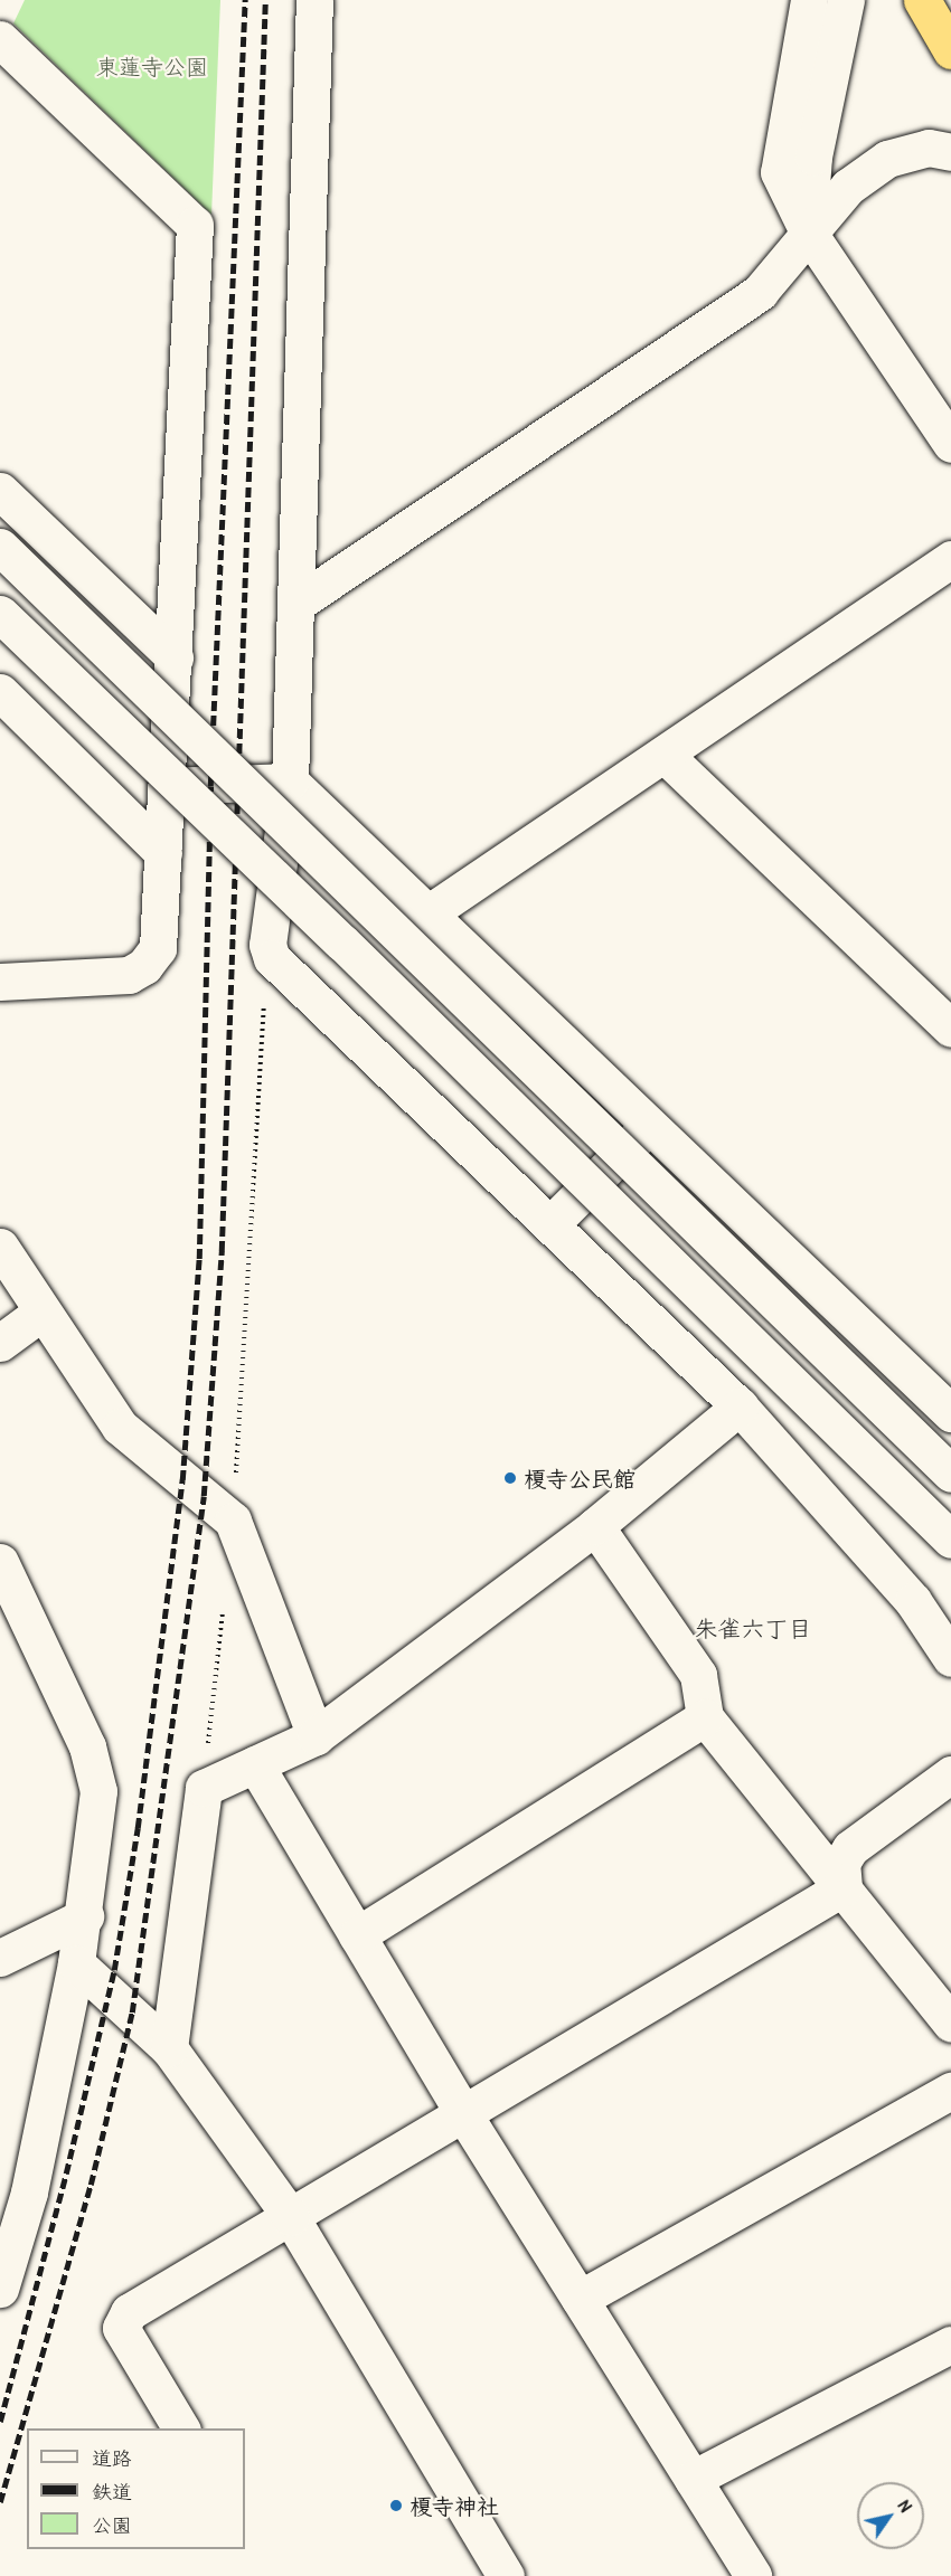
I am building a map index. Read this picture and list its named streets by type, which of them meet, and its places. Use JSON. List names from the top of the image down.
{
  "districts": ["朱雀六丁目"],
  "parks": ["東蓮寺公園"],
  "places": ["榎寺公民館", "榎寺神社"],
  "legend": ["道路", "鉄道", "公園"],
  "north": "top right"
}
